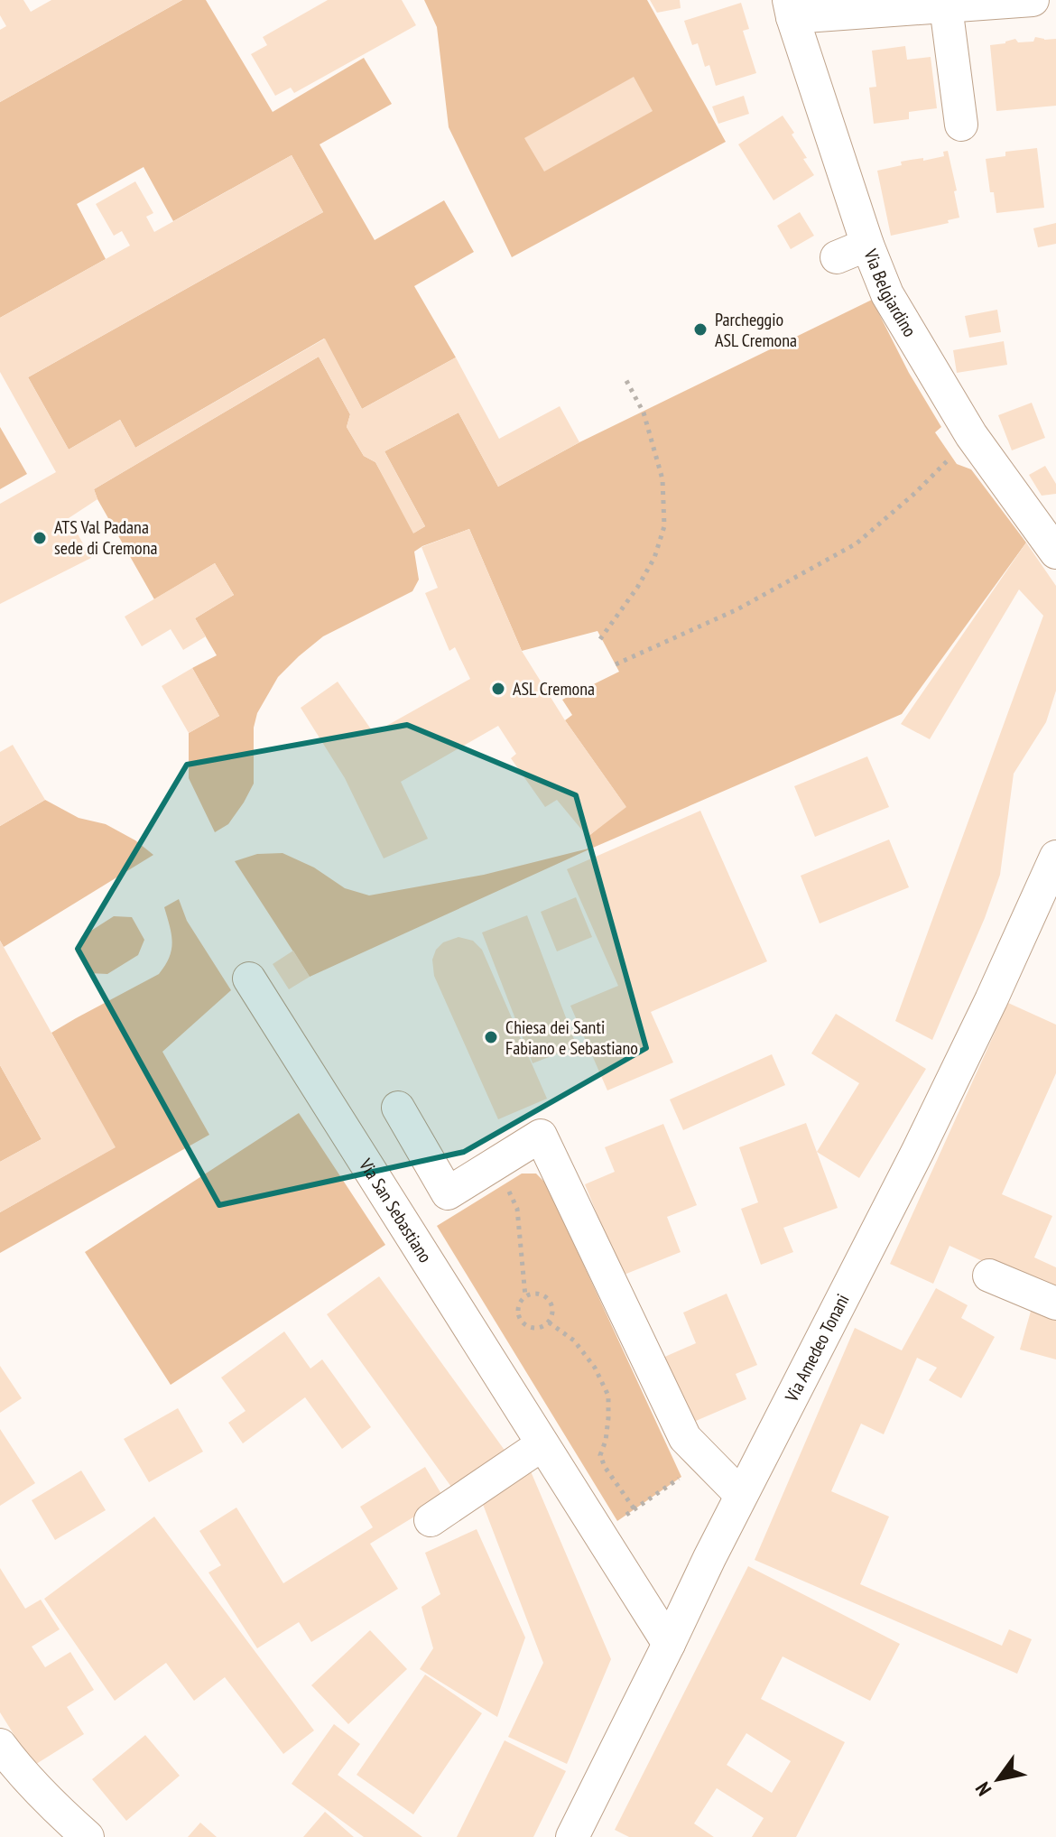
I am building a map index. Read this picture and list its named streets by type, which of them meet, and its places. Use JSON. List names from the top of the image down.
{
  "streets": {
    "street": ["Via Belgiardino", "Via San Sebastiano", "Via Amedeo Tonani"]
  },
  "crossings": [
    ["Via San Sebastiano", "Via Amedeo Tonani"]
  ],
  "places": [
    "Parcheggio ASL Cremona",
    "ATS Val Padana sede di Cremona",
    "ASL Cremona",
    "Chiesa dei Santi Fabiano e Sebastiano"
  ],
  "north": "bottom left"
}
